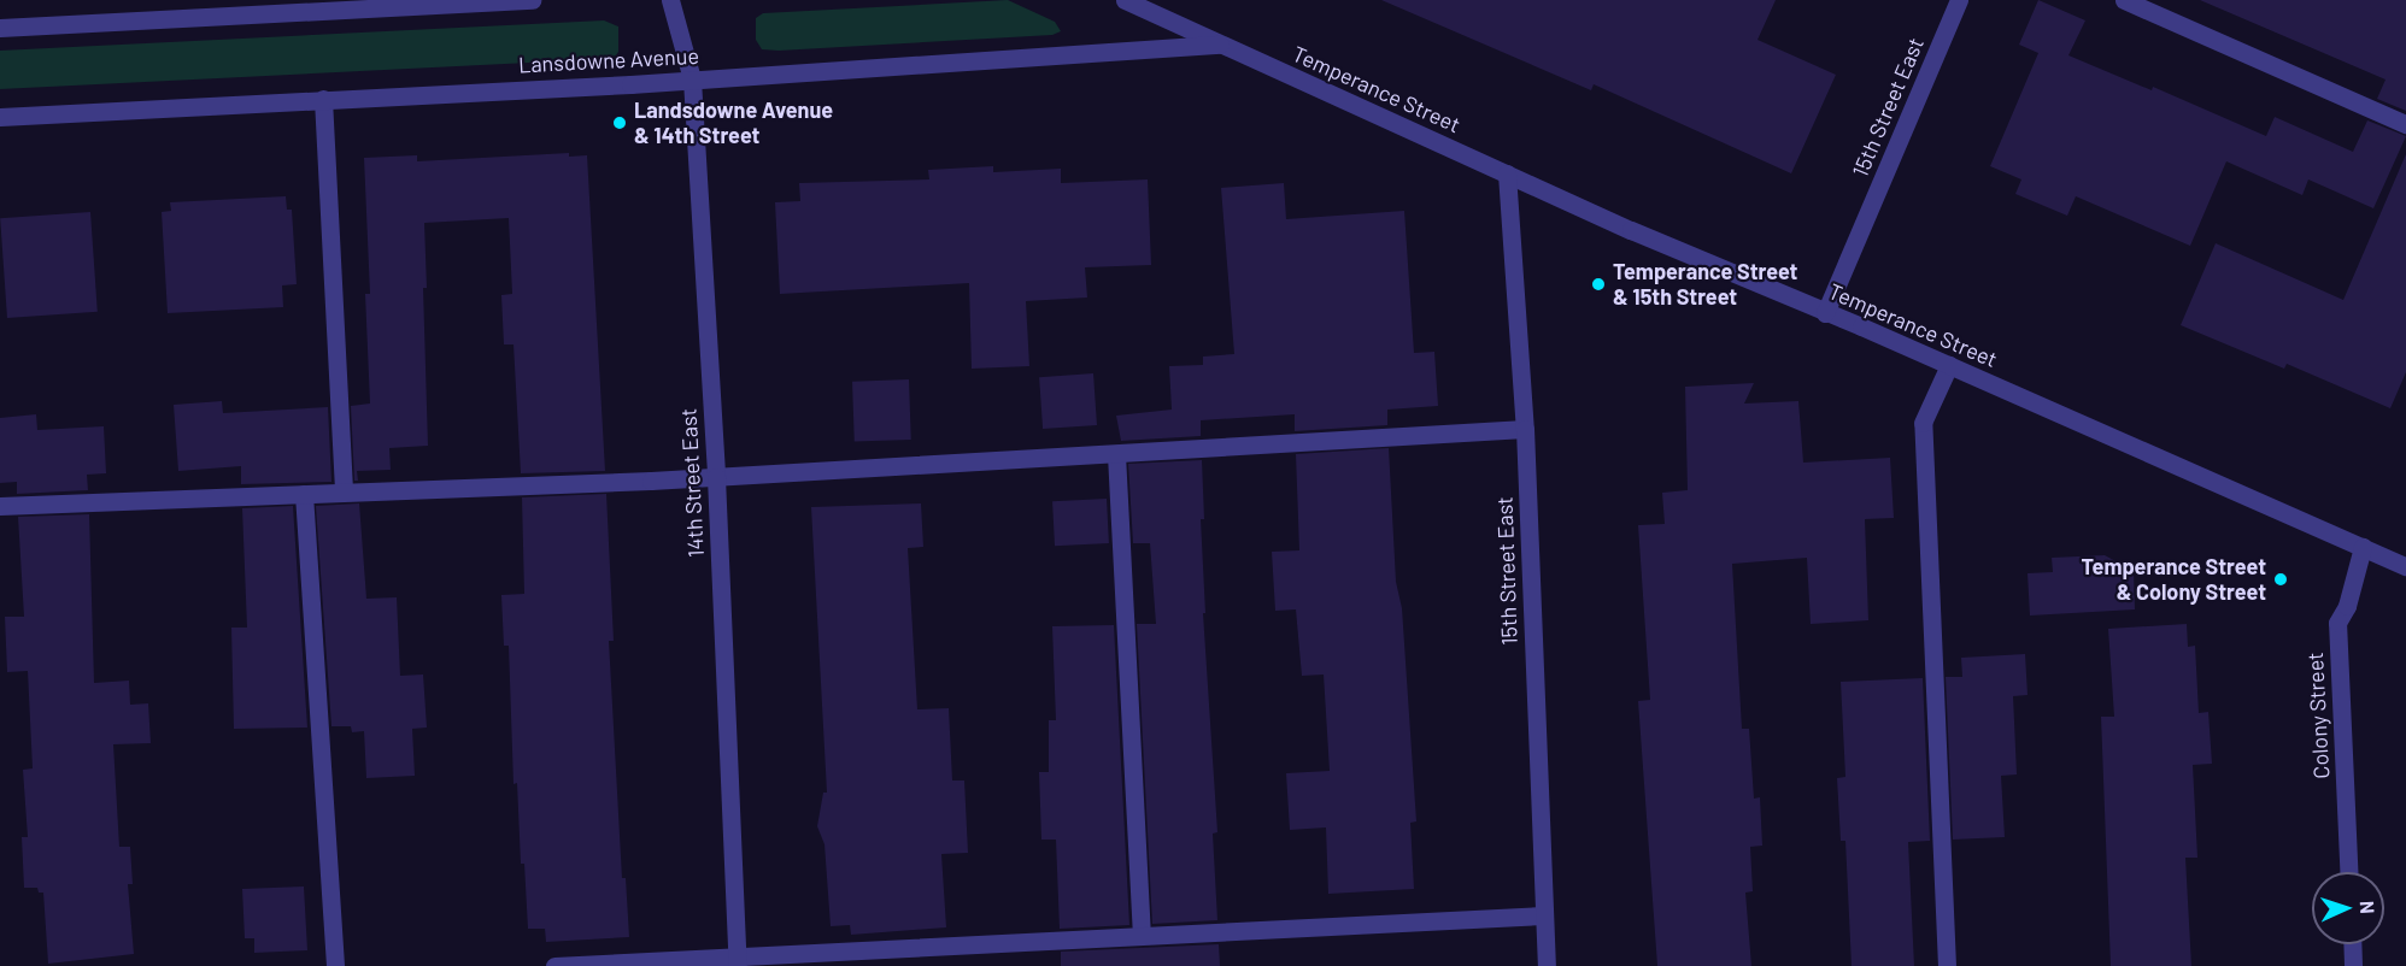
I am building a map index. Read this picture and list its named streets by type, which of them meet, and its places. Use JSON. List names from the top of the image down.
{
  "streets": {
    "street": [
      "Lansdowne Avenue",
      "Temperance Street",
      "15th Street East",
      "14th Street East",
      "Colony Street"
    ]
  },
  "crossings": [
    ["Lansdowne Avenue", "Temperance Street"],
    ["Lansdowne Avenue", "14th Street East"],
    ["Temperance Street", "15th Street East"],
    ["Temperance Street", "Colony Street"]
  ],
  "places": ["Landsdowne Avenue & 14th Street", "Temperance Street & 15th Street", "Temperance Street & Colony Street"],
  "north": "right"
}
